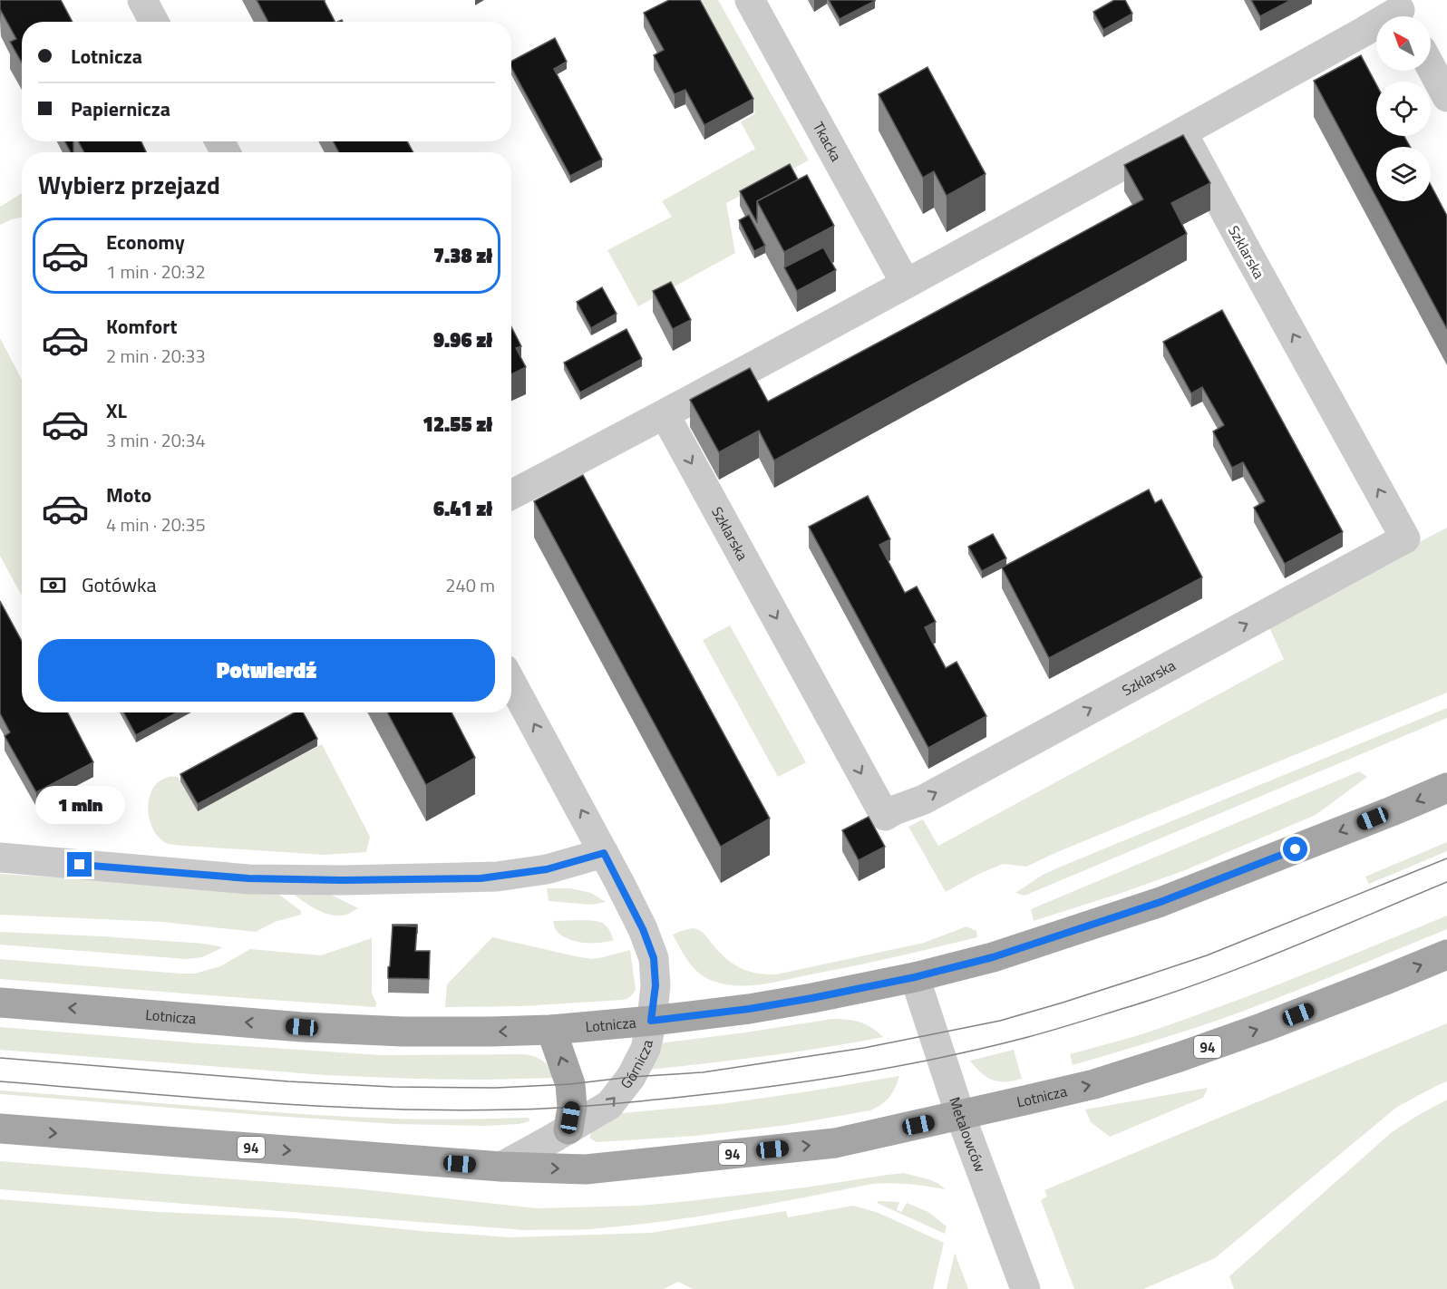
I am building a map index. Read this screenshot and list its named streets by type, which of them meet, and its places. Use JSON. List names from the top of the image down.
{
  "streets": {
    "main road": ["Lotnicza", "94"],
    "street": [
      "Tkacka",
      "Szklarska",
      "Górnicza",
      "Metalowców"
    ]
  },
  "crossings": [
    ["Lotnicza", "Górnicza"],
    ["Lotnicza", "Metalowców"]
  ],
  "one_way": ["Górnicza"],
  "north": "top left",
  "page": {
    "banner": ["Lotnicza", "Papiernicza"],
    "heading": "Wybierz przejazd",
    "list": [
      {
        "name": "Economy",
        "note": "1 min · 20:32",
        "value": "7.38 zł"
      },
      {
        "name": "Komfort",
        "note": "2 min · 20:33",
        "value": "9.96 zł"
      },
      {
        "name": "XL",
        "note": "3 min · 20:34",
        "value": "12.55 zł"
      },
      {
        "name": "Moto",
        "note": "4 min · 20:35",
        "value": "6.41 zł"
      }
    ],
    "pay": ["Gotówka", "240 m"],
    "buttons": "Potwierdź",
    "bubble": "1 min"
  }
}
